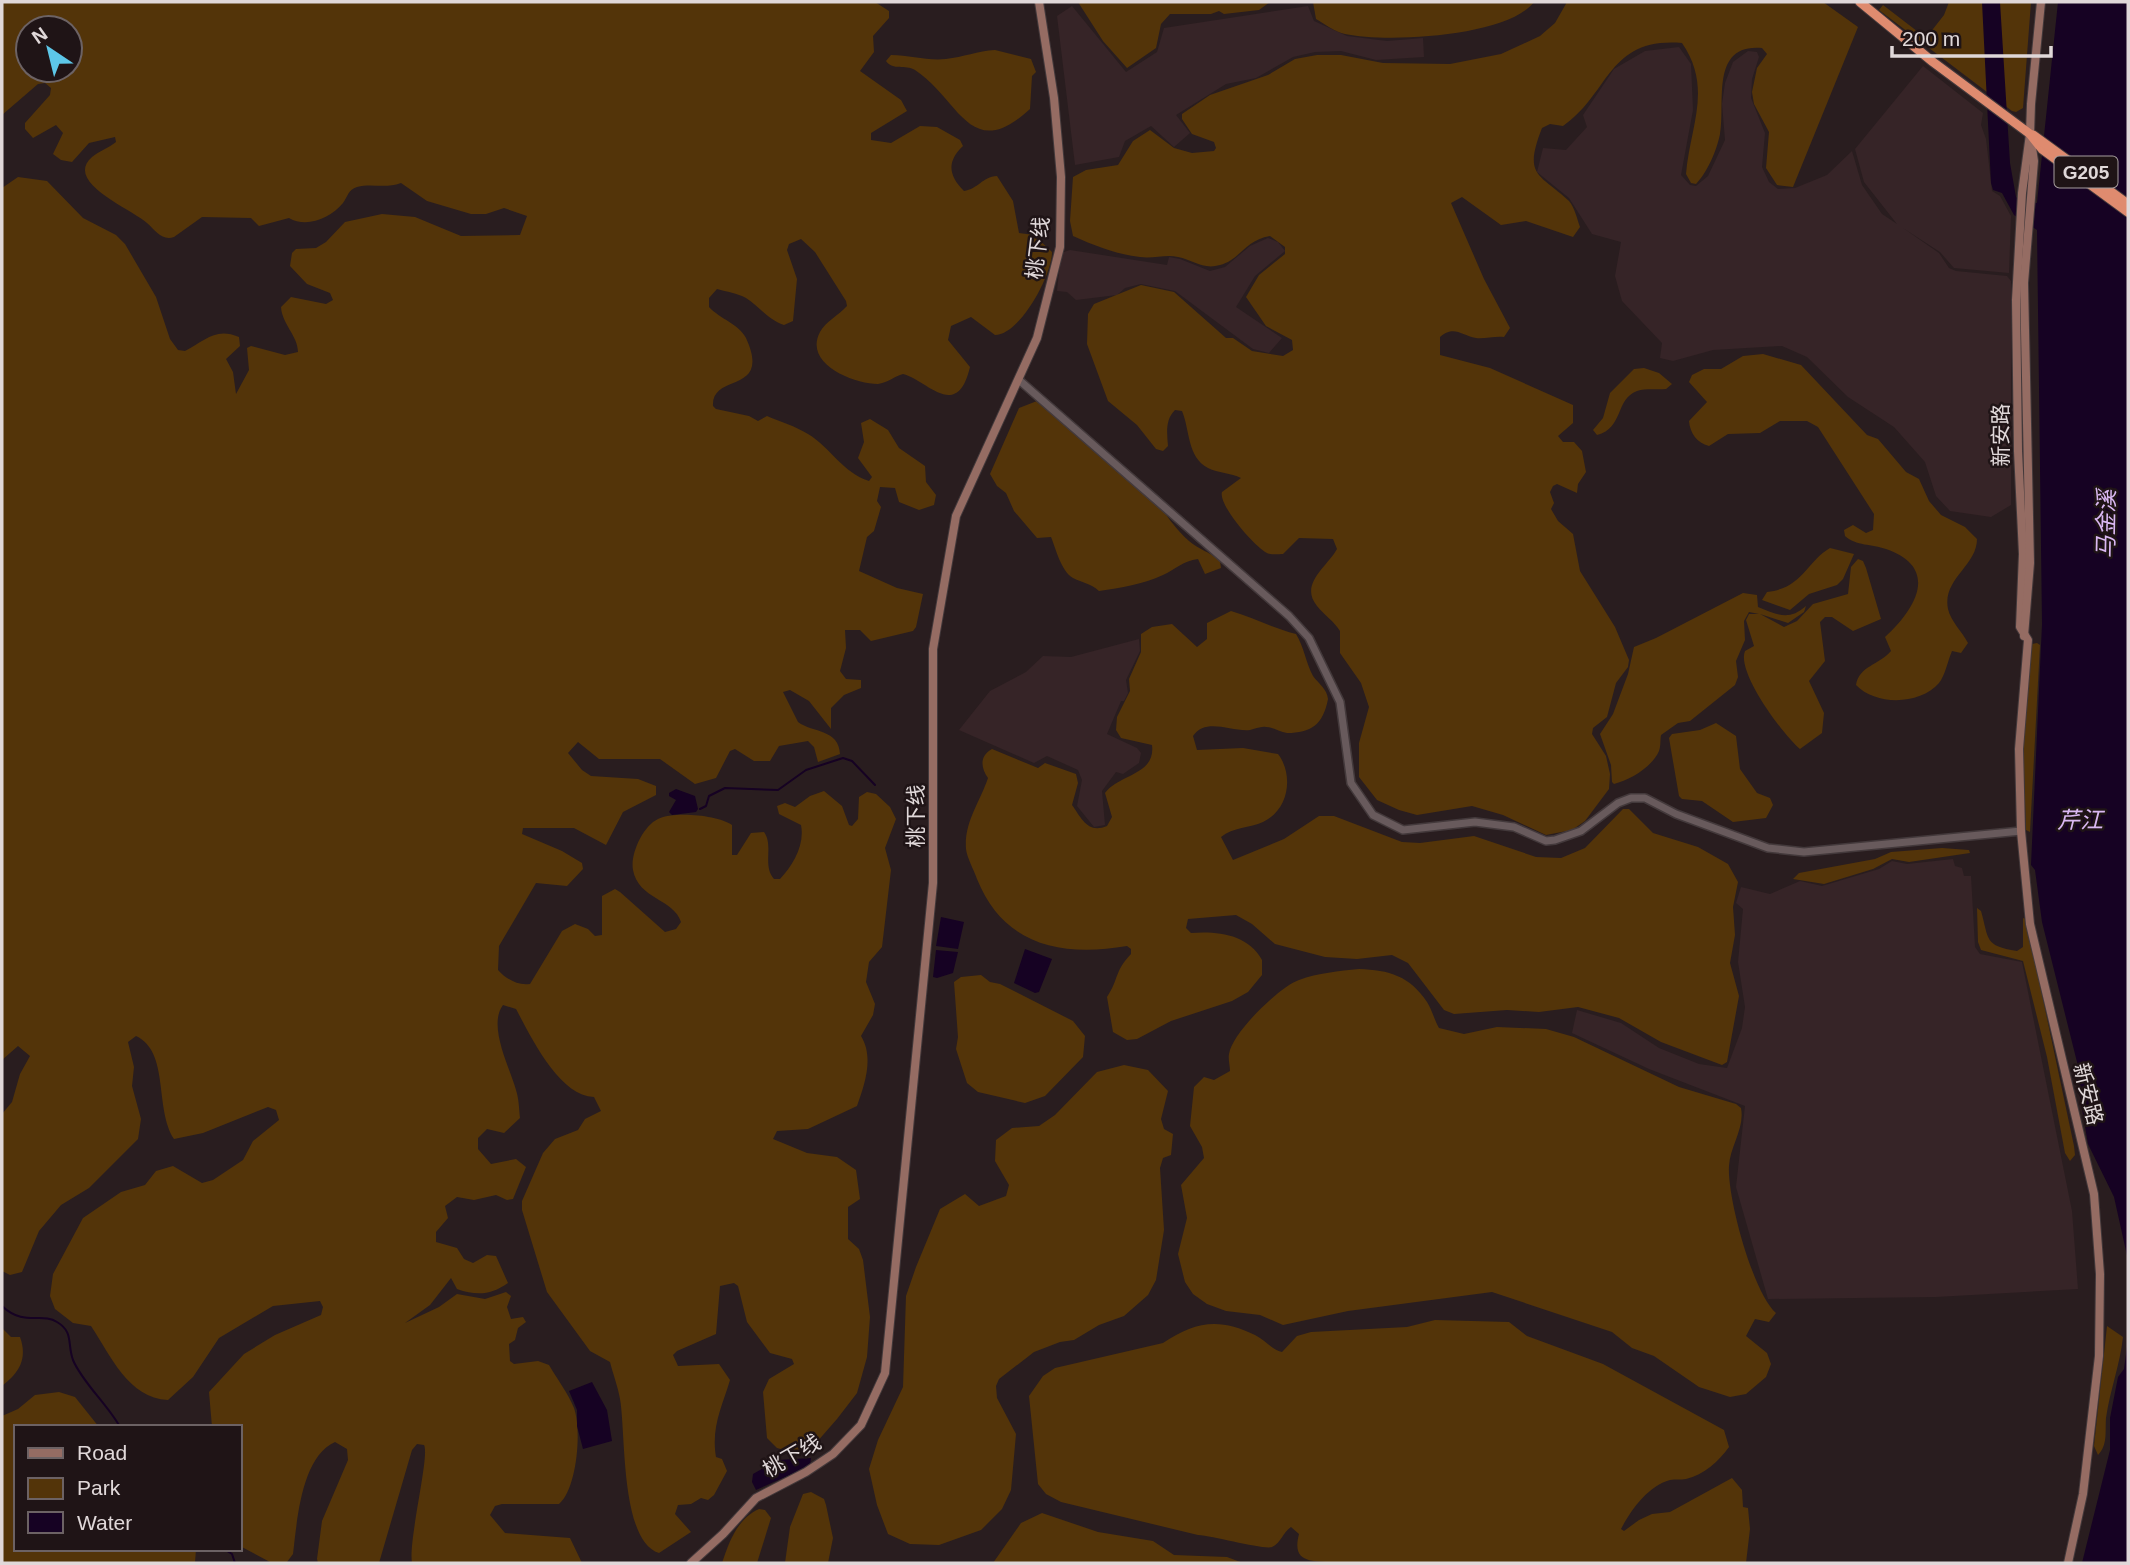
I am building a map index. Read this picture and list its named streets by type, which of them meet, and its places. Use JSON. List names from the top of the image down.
{
  "streets": {
    "highway": ["G205"],
    "main road": ["桃下线", "新安路"]
  },
  "crossings": [
    ["G205", "新安路"]
  ],
  "water": ["马金溪", "芹江"],
  "legend": ["Road", "Park", "Water"],
  "scale_bar": "200 m",
  "north": "top left"
}
